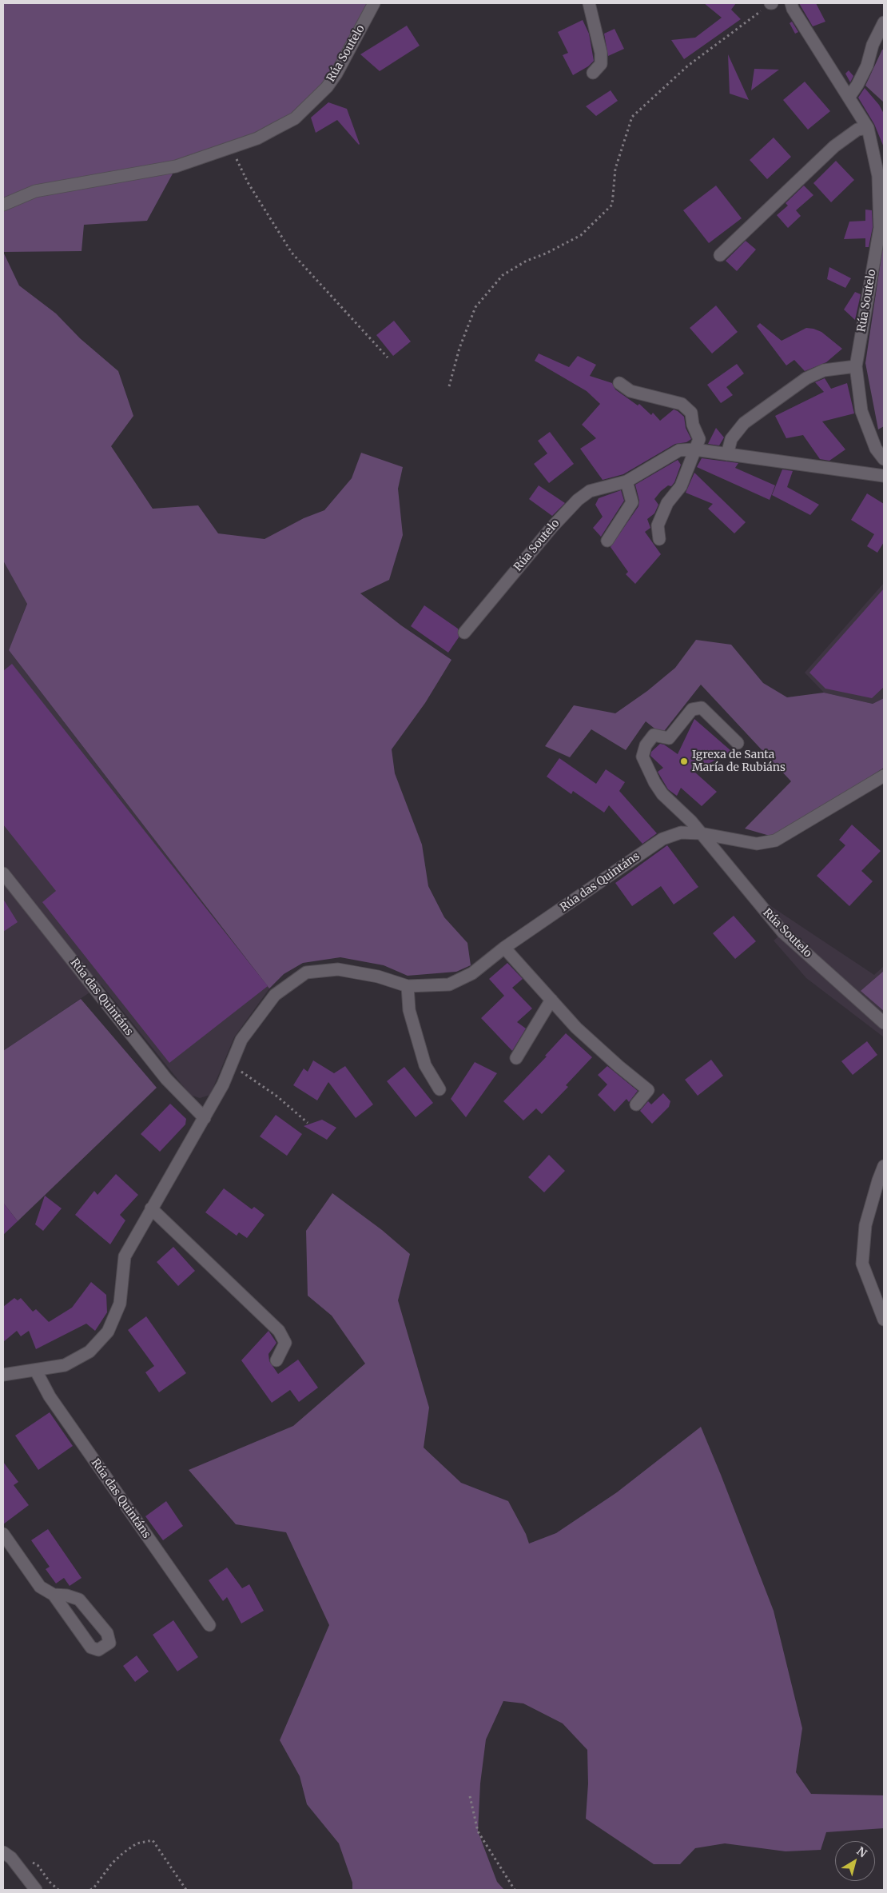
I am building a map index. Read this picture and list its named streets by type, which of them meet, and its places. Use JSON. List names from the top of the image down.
{
  "streets": {
    "street": ["Rúa Soutelo", "Rúa das Quintáns"]
  },
  "crossings": [
    ["Rúa Soutelo", "Rúa das Quintáns"]
  ],
  "places": ["Igrexa de Santa María de Rubiáns"],
  "north": "top right"
}
